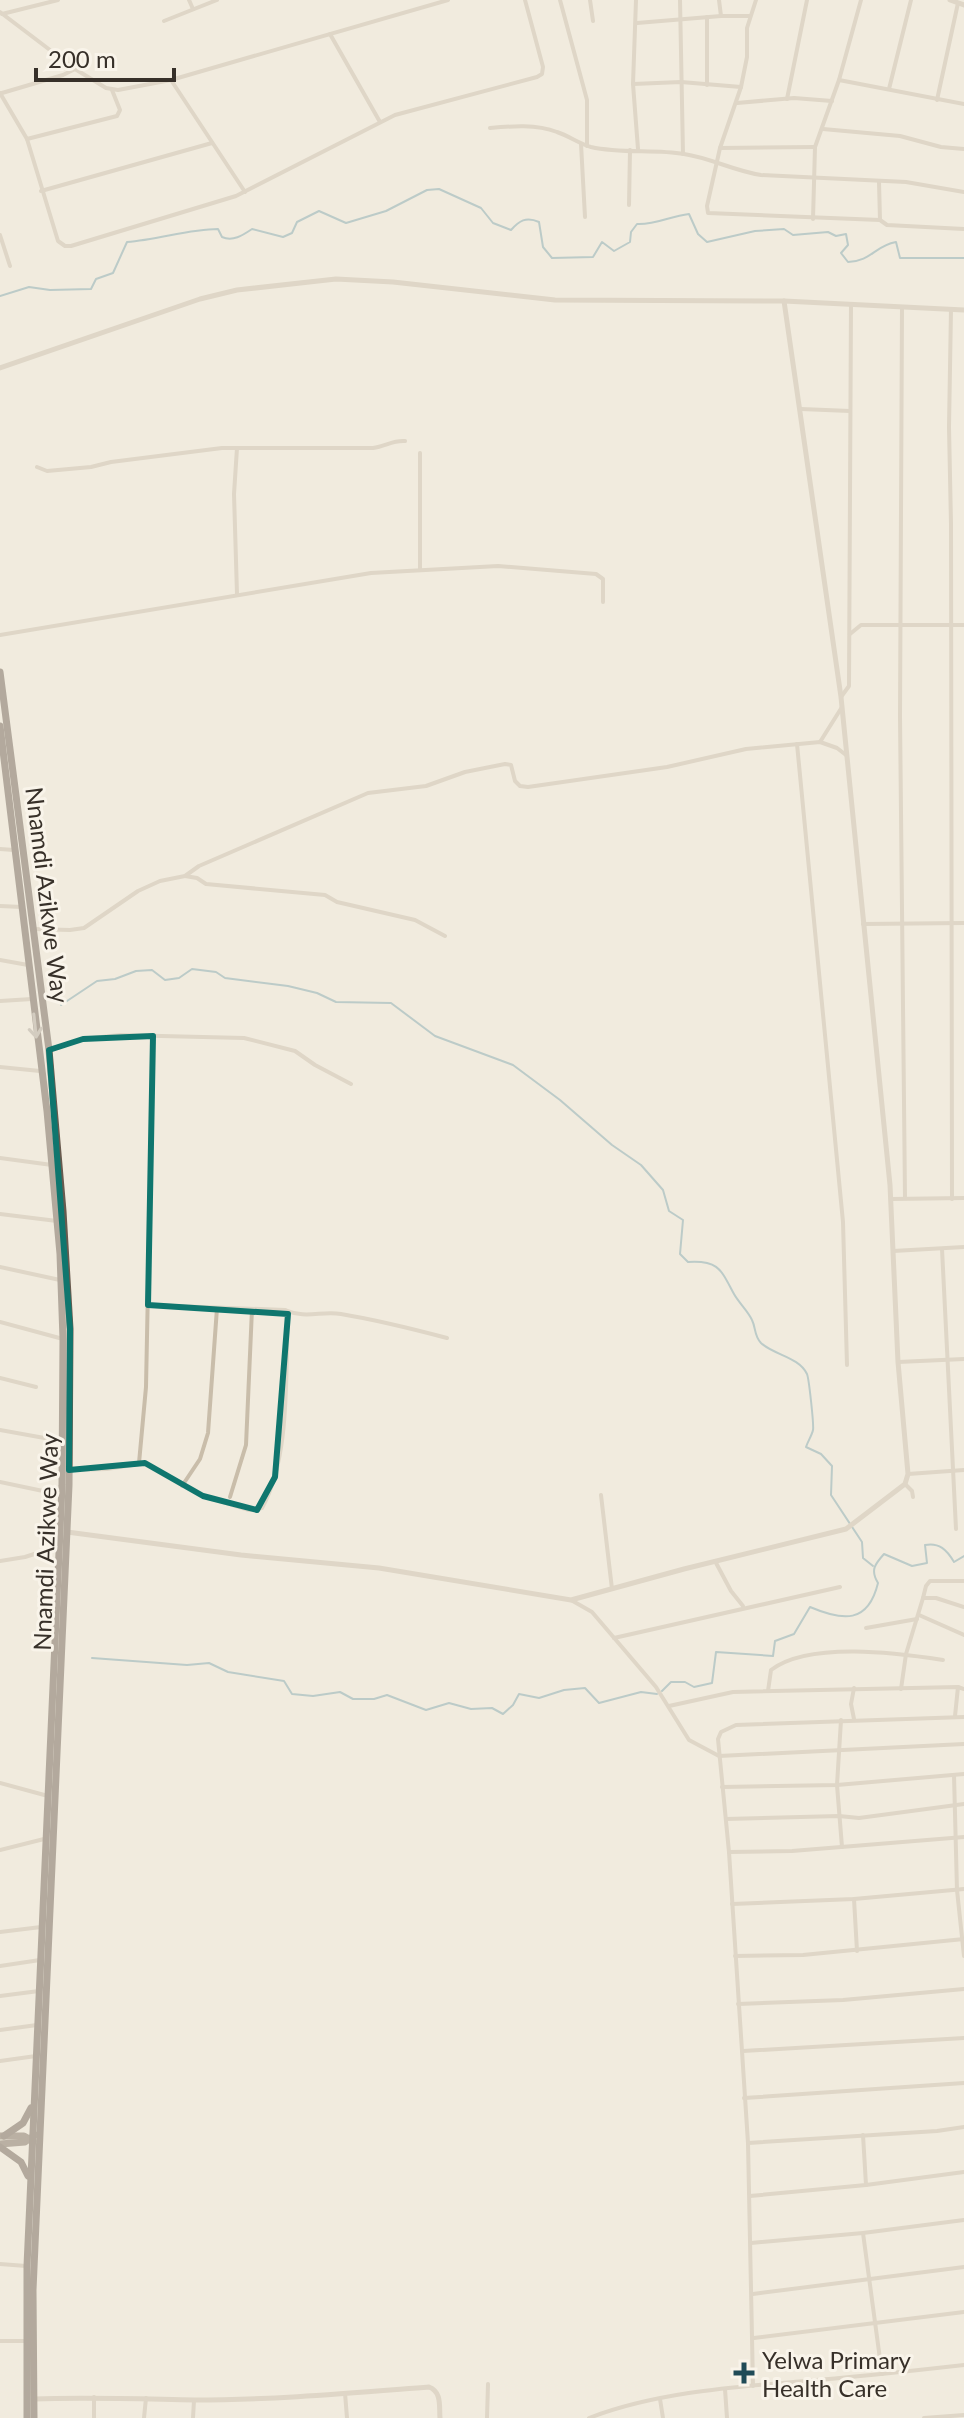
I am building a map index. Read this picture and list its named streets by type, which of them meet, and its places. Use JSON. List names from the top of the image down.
{
  "streets": {
    "highway": ["Nnamdi Azikwe Way"]
  },
  "places": {
    "health": ["Yelwa Primary Health Care"]
  },
  "scale_bar": "200 m"
}
